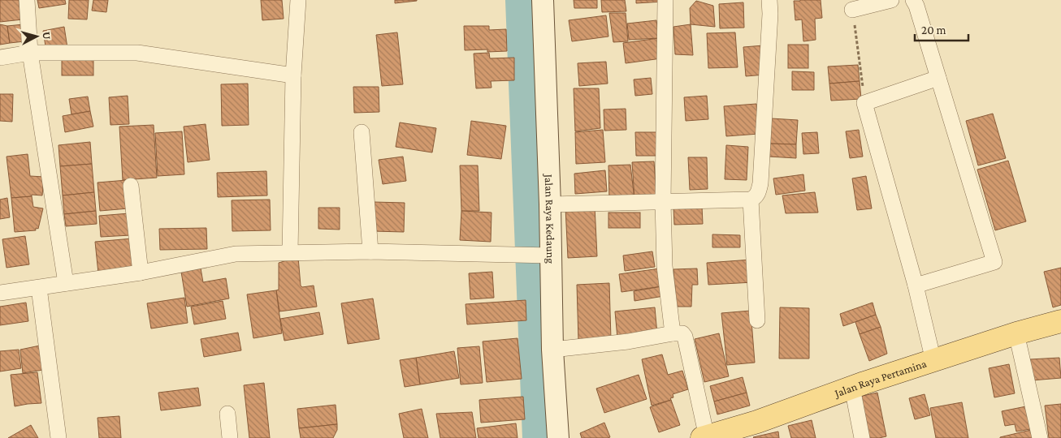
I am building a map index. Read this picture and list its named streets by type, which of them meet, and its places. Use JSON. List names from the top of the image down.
{
  "streets": {
    "main road": ["Jalan Raya Pertamina"],
    "street": ["Jalan Raya Kedaung"]
  },
  "scale_bar": "20 m",
  "north": "right"
}
